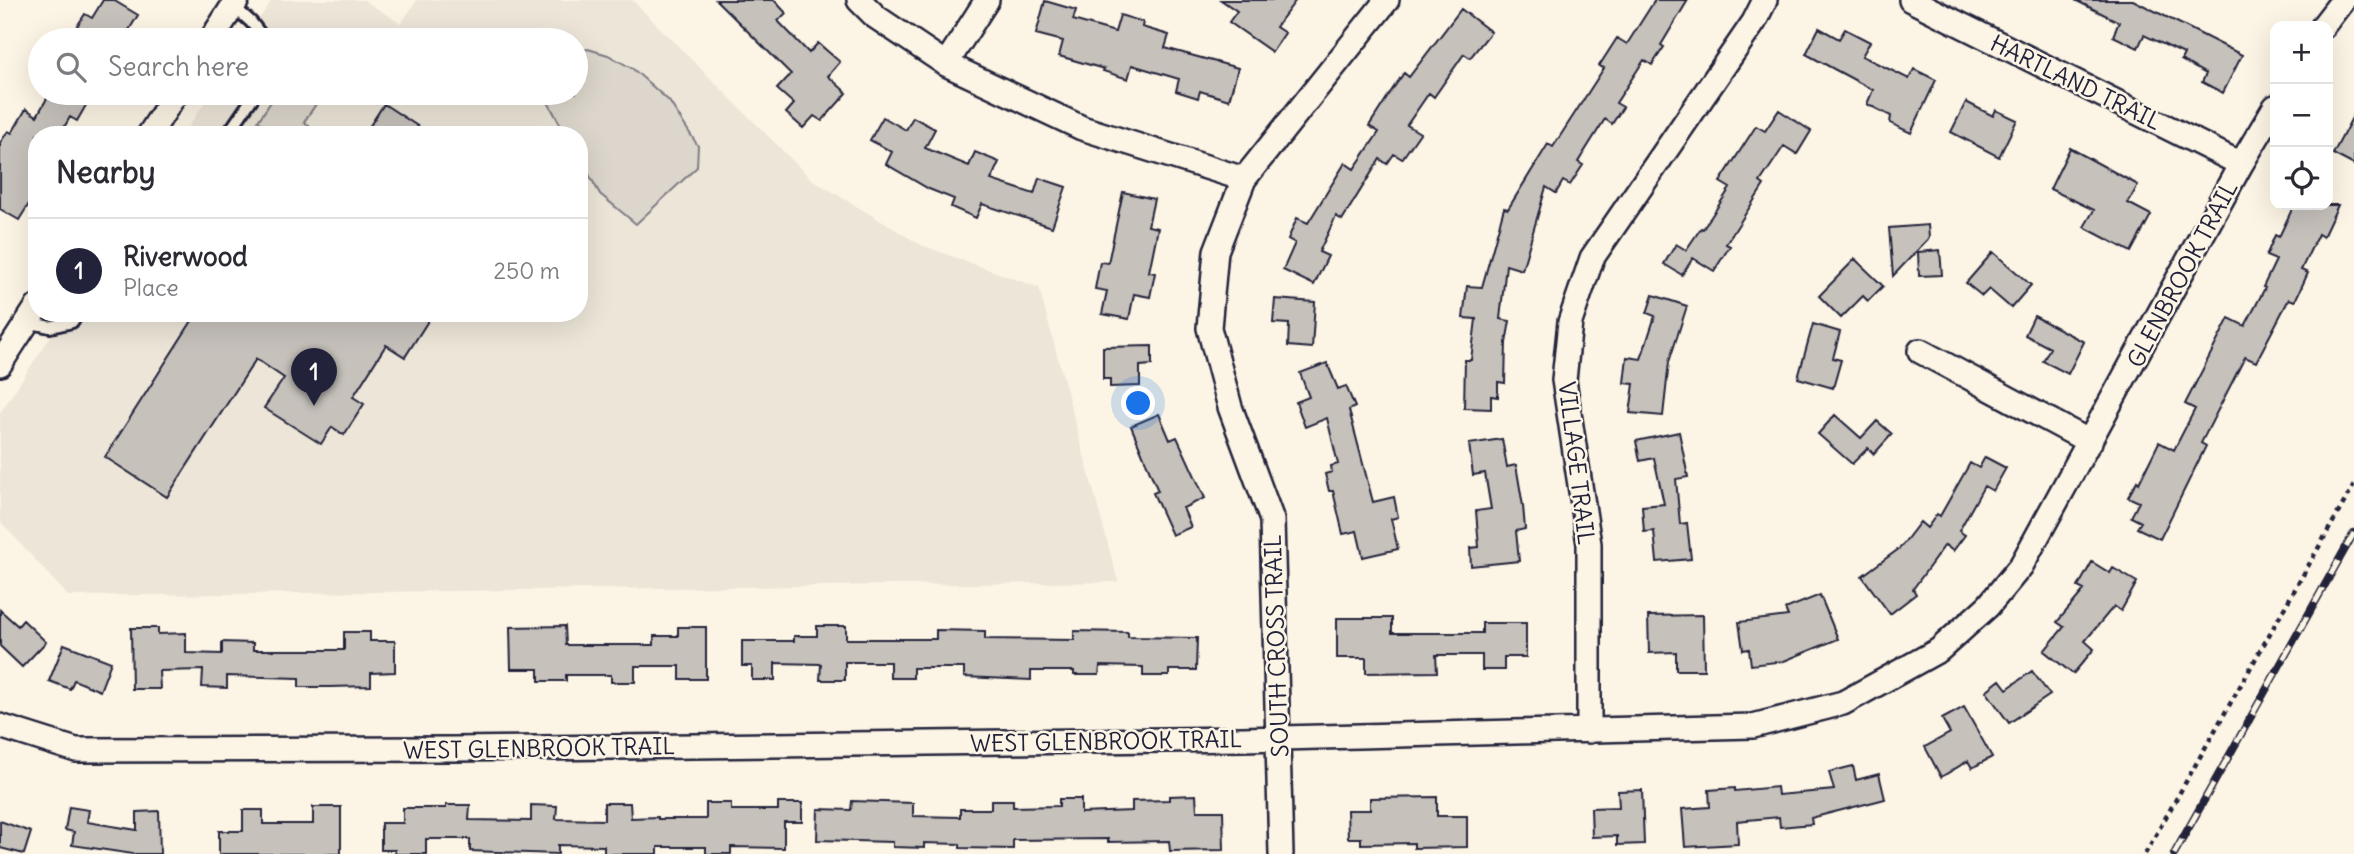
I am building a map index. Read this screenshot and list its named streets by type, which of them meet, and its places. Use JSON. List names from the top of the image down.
{
  "streets": {
    "street": [
      "HARTLAND TRAIL",
      "GLENBROOK TRAIL",
      "VILLAGE TRAIL",
      "SOUTH CROSS TRAIL",
      "WEST GLENBROOK TRAIL"
    ]
  },
  "crossings": [
    ["HARTLAND TRAIL", "GLENBROOK TRAIL"],
    ["GLENBROOK TRAIL", "WEST GLENBROOK TRAIL"],
    ["VILLAGE TRAIL", "WEST GLENBROOK TRAIL"],
    ["SOUTH CROSS TRAIL", "WEST GLENBROOK TRAIL"]
  ],
  "page": {
    "map_buttons": ["+", "−"],
    "search": "Search here",
    "heading": "Nearby",
    "list": [
      {
        "mark": "1",
        "name": "Riverwood",
        "note": "Place",
        "value": "250 m"
      }
    ],
    "pins": "1"
  }
}
